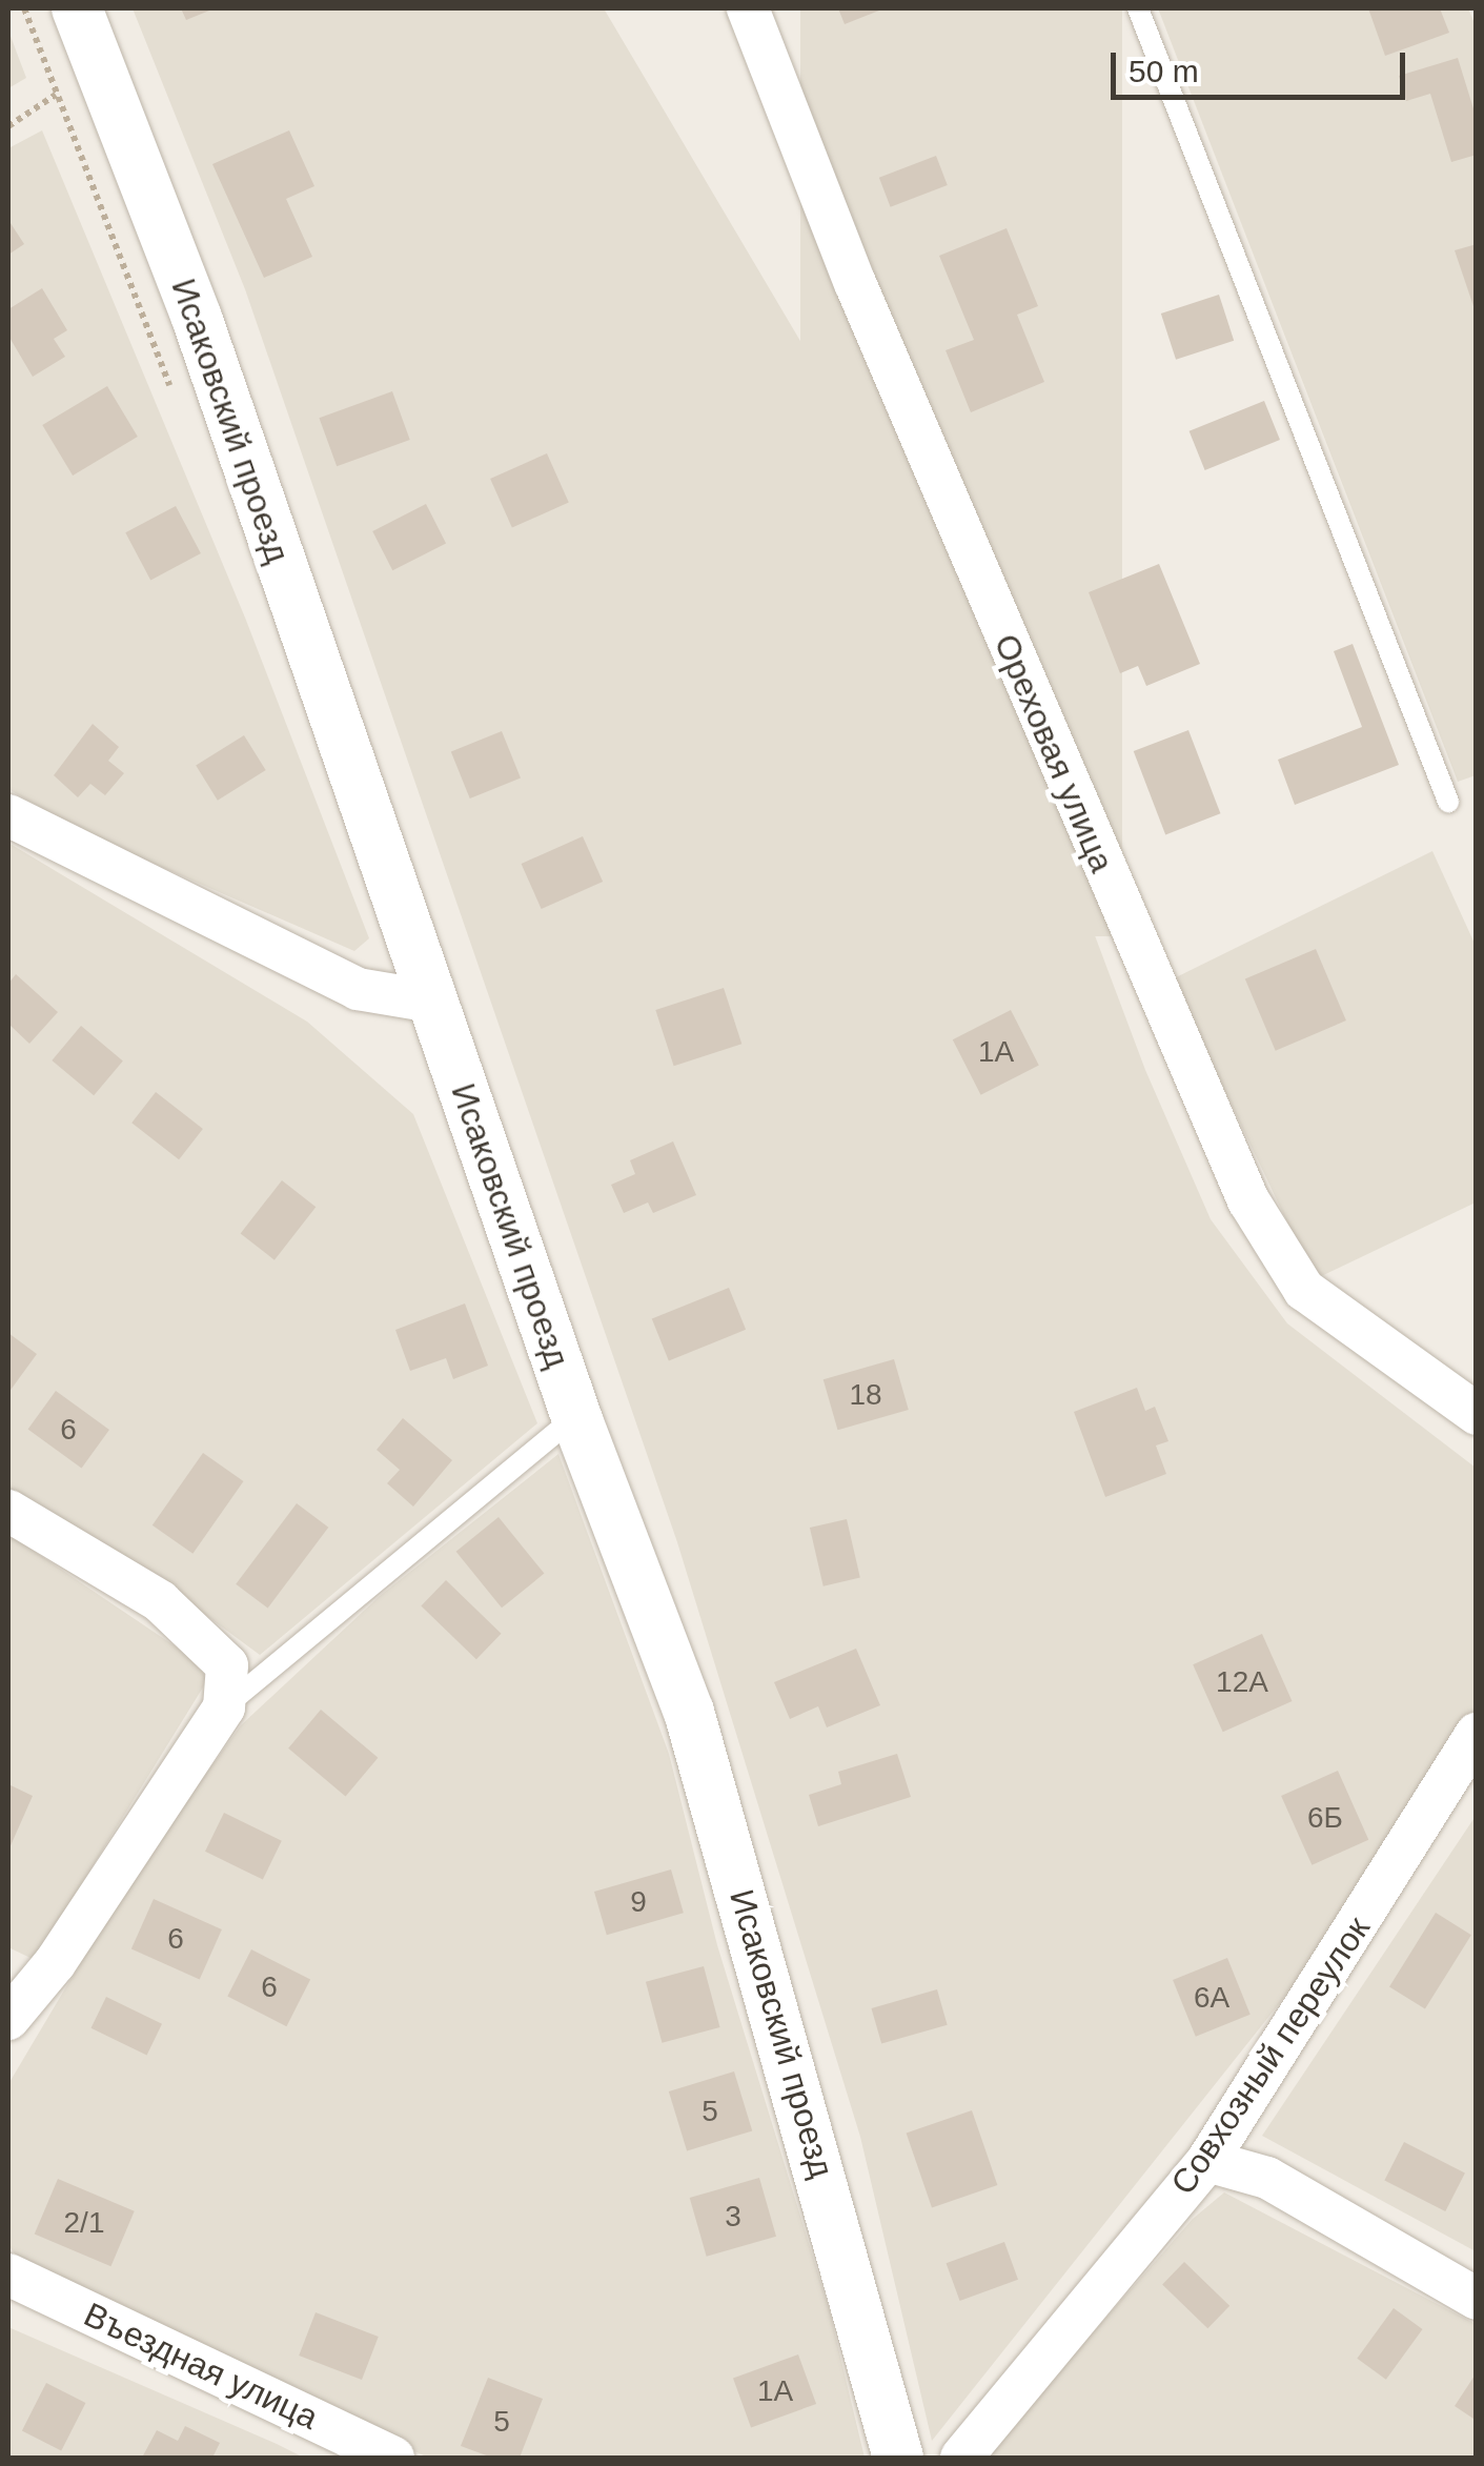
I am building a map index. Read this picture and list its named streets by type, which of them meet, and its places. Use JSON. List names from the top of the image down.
{
  "streets": {
    "street": [
      "Исаковский проезд",
      "Ореховая улица",
      "Совхозный переулок",
      "Въездная улица"
    ]
  },
  "house_numbers": [
    "1А",
    "18",
    "6",
    "12А",
    "6Б",
    "9",
    "6",
    "6",
    "6А",
    "5",
    "3",
    "2/1",
    "1А",
    "5"
  ],
  "scale_bar": "50 m"
}
